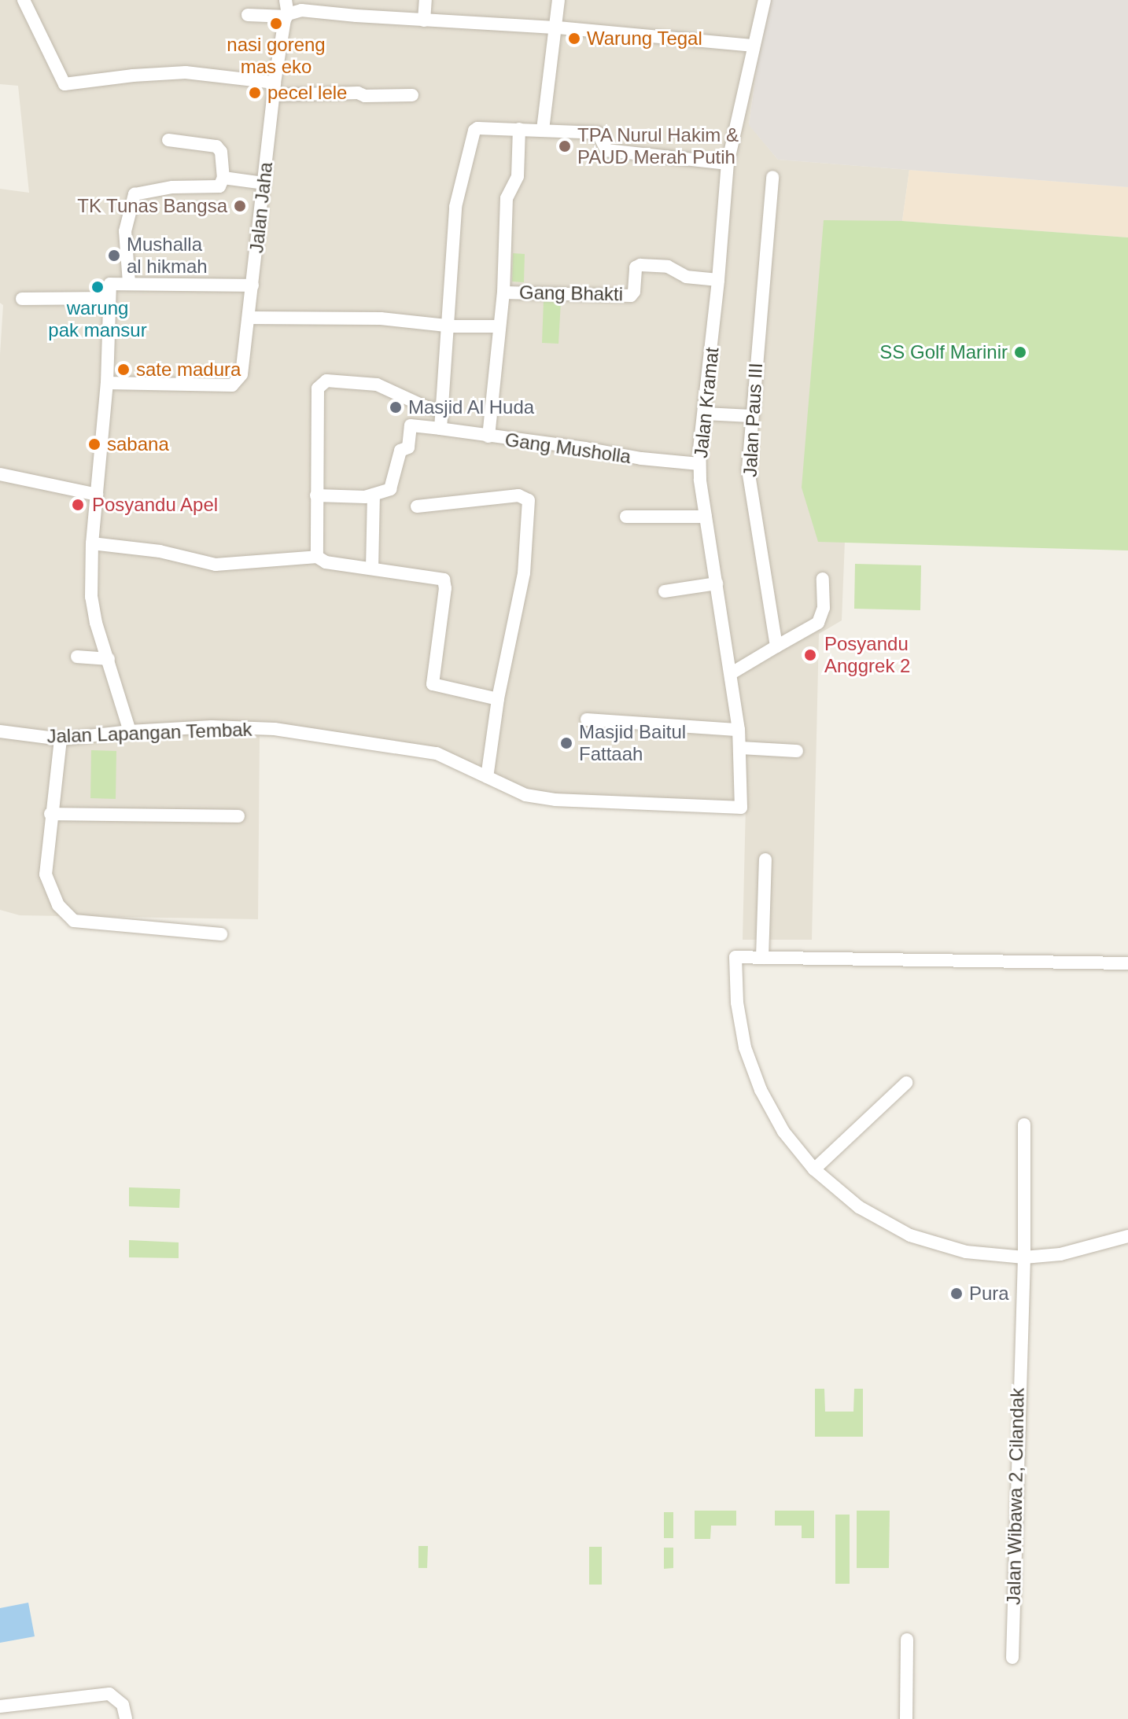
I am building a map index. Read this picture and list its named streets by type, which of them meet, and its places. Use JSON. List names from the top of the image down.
{
  "streets": {
    "street": [
      "Jalan Jaha",
      "Gang Bhakti",
      "Jalan Kramat",
      "Jalan Paus III",
      "Gang Musholla",
      "Jalan Lapangan Tembak",
      "Jalan Wibawa 2, Cilandak"
    ]
  },
  "crossings": [
    ["Gang Bhakti", "Jalan Kramat"],
    ["Gang Bhakti", "Gang Musholla"],
    ["Jalan Kramat", "Gang Musholla"],
    ["Jalan Kramat", "Jalan Lapangan Tembak"]
  ],
  "places": [
    "nasi goreng mas eko",
    "Warung Tegal",
    "pecel lele",
    "TPA Nurul Hakim & PAUD Merah Putih",
    "TK Tunas Bangsa",
    "Mushalla al hikmah",
    "warung pak mansur",
    "SS Golf Marinir",
    "sate madura",
    "Masjid Al Huda",
    "sabana",
    "Posyandu Apel",
    "Posyandu Anggrek 2",
    "Masjid Baitul Fattaah",
    "Pura"
  ]
}
